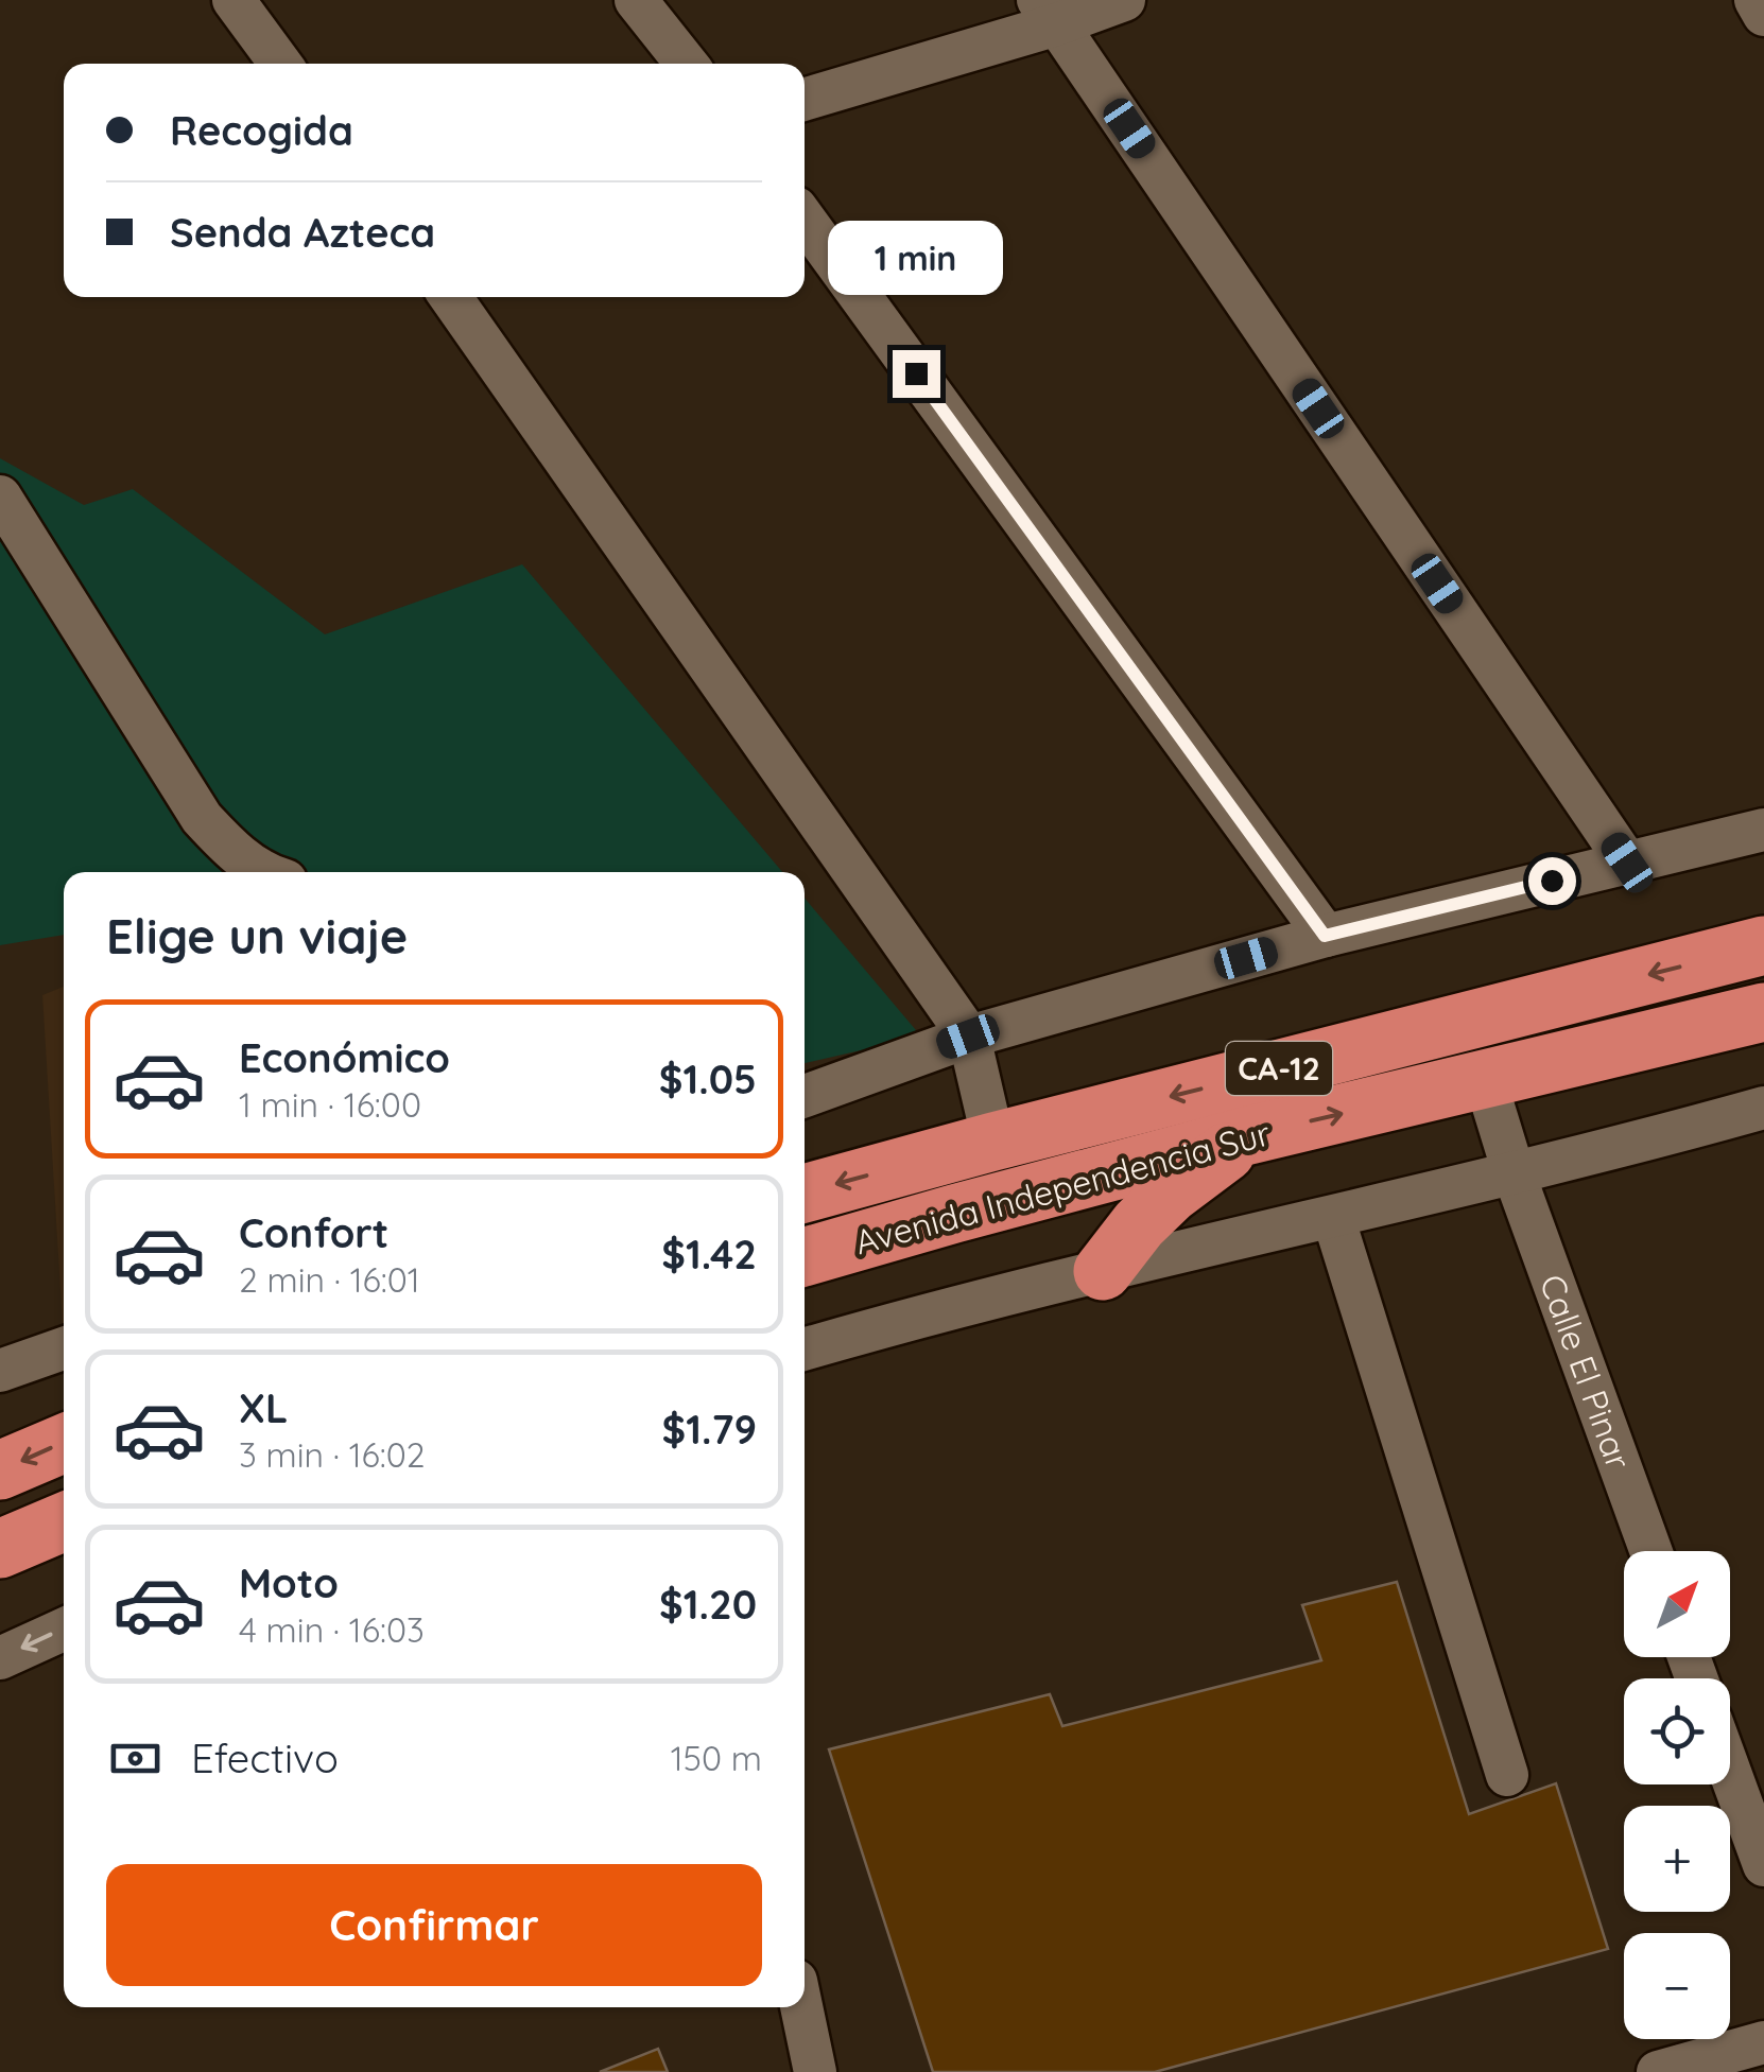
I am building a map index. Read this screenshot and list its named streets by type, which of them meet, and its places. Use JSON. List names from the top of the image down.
{
  "streets": {
    "highway": ["CA-12", "Avenida Independencia Sur"],
    "street": ["Calle El Pinar"]
  },
  "crossings": [
    ["Avenida Independencia Sur", "Calle El Pinar"]
  ],
  "north": "top right",
  "page": {
    "banner": ["Recogida", "Senda Azteca"],
    "bubble": "1 min",
    "heading": "Elige un viaje",
    "list": [
      {
        "name": "Económico",
        "note": "1 min · 16:00",
        "value": "$1.05"
      },
      {
        "name": "Confort",
        "note": "2 min · 16:01",
        "value": "$1.42"
      },
      {
        "name": "XL",
        "note": "3 min · 16:02",
        "value": "$1.79"
      },
      {
        "name": "Moto",
        "note": "4 min · 16:03",
        "value": "$1.20"
      }
    ],
    "map_buttons": ["+", "−"],
    "pay": ["Efectivo", "150 m"],
    "buttons": "Confirmar"
  }
}
